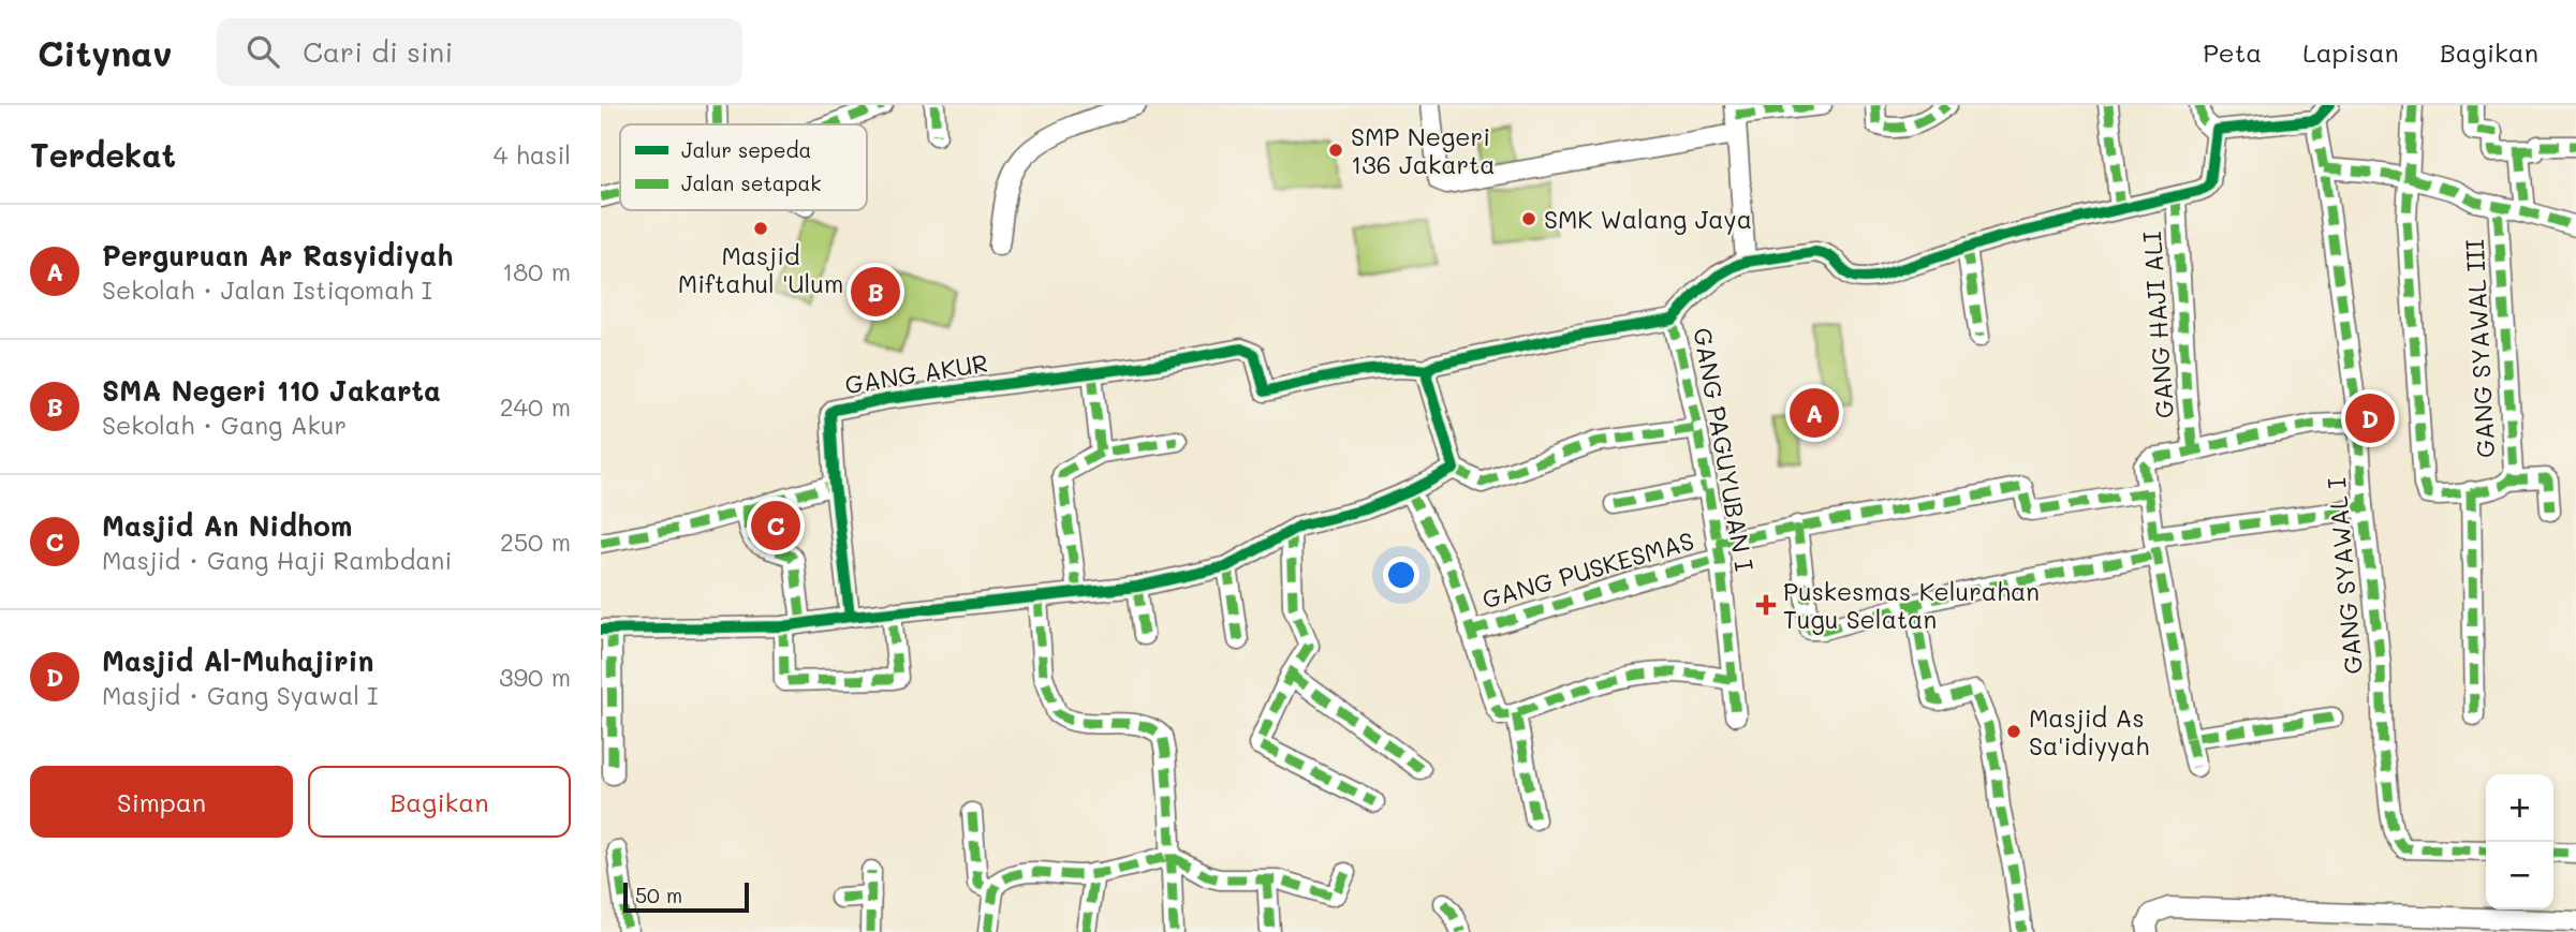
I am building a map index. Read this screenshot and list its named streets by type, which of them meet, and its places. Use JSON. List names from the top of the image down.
{
  "streets": {
    "street": [
      "GANG HAJI ALI",
      "GANG SYAWAL III",
      "GANG AKUR",
      "GANG PAGUYUBAN I",
      "GANG PUSKESMAS",
      "GANG SYAWAL I"
    ]
  },
  "crossings": [
    ["GANG PAGUYUBAN I", "GANG PUSKESMAS"]
  ],
  "places": {
    "other": [
      "SMP Negeri 136 Jakarta",
      "SMK Walang Jaya",
      "Masjid Miftahul 'Ulum",
      "Masjid As Sa'idiyyah"
    ],
    "health": ["Puskesmas Kelurahan Tugu Selatan"]
  },
  "legend": ["Jalur sepeda", "Jalan setapak"],
  "scale_bar": "50 m",
  "page": {
    "header": "Citynav",
    "search": "Cari di sini",
    "nav": ["Peta", "Lapisan", "Bagikan"],
    "heading": ["Terdekat", "4 hasil"],
    "list": [
      {
        "mark": "A",
        "name": "Perguruan Ar Rasyidiyah",
        "note": "Sekolah · Jalan Istiqomah I",
        "value": "180 m"
      },
      {
        "mark": "B",
        "name": "SMA Negeri 110 Jakarta",
        "note": "Sekolah · Gang Akur",
        "value": "240 m"
      },
      {
        "mark": "C",
        "name": "Masjid An Nidhom",
        "note": "Masjid · Gang Haji Rambdani",
        "value": "250 m"
      },
      {
        "mark": "D",
        "name": "Masjid Al-Muhajirin",
        "note": "Masjid · Gang Syawal I",
        "value": "390 m"
      }
    ],
    "pins": [
      "B",
      "A",
      "D",
      "C"
    ],
    "buttons": ["Simpan", "Bagikan"],
    "map_buttons": ["+", "−"],
    "scale": "50 m"
  }
}
